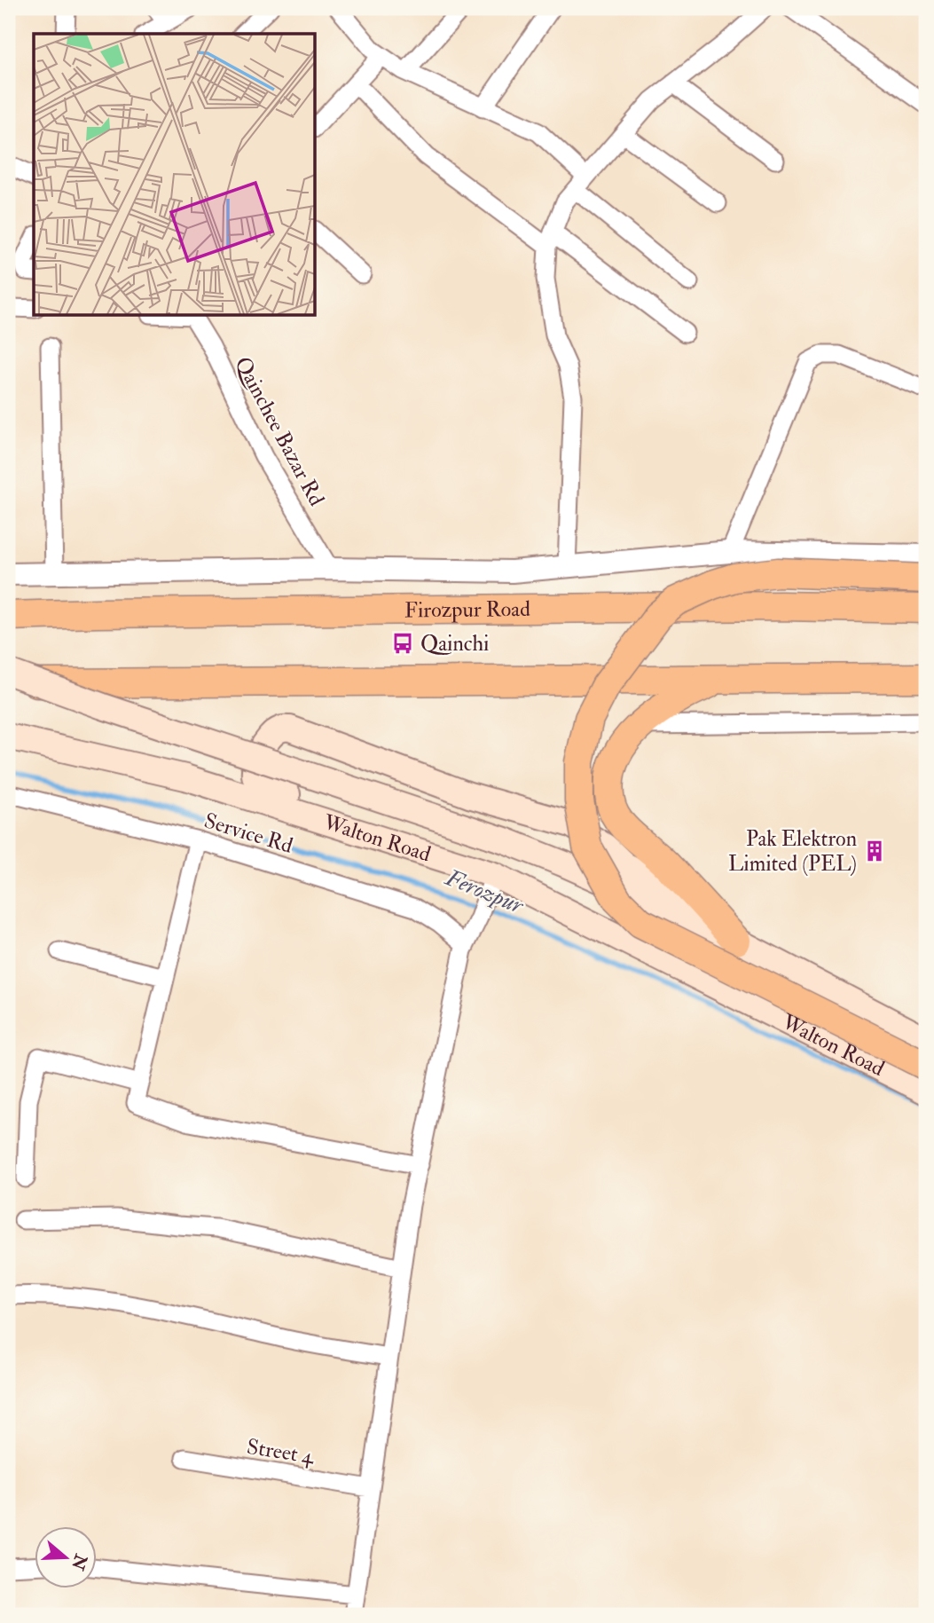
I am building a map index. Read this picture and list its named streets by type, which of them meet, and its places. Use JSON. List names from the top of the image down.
{
  "streets": {
    "main road": ["Firozpur Road", "Walton Road"],
    "street": ["Qainchee Bazar Rd", "Service Rd", "Street 4"]
  },
  "water": ["Ferozpur"],
  "places": {
    "bus stop": ["Qainchi"],
    "building": ["Pak Elektron Limited (PEL)"]
  },
  "north": "right"
}
